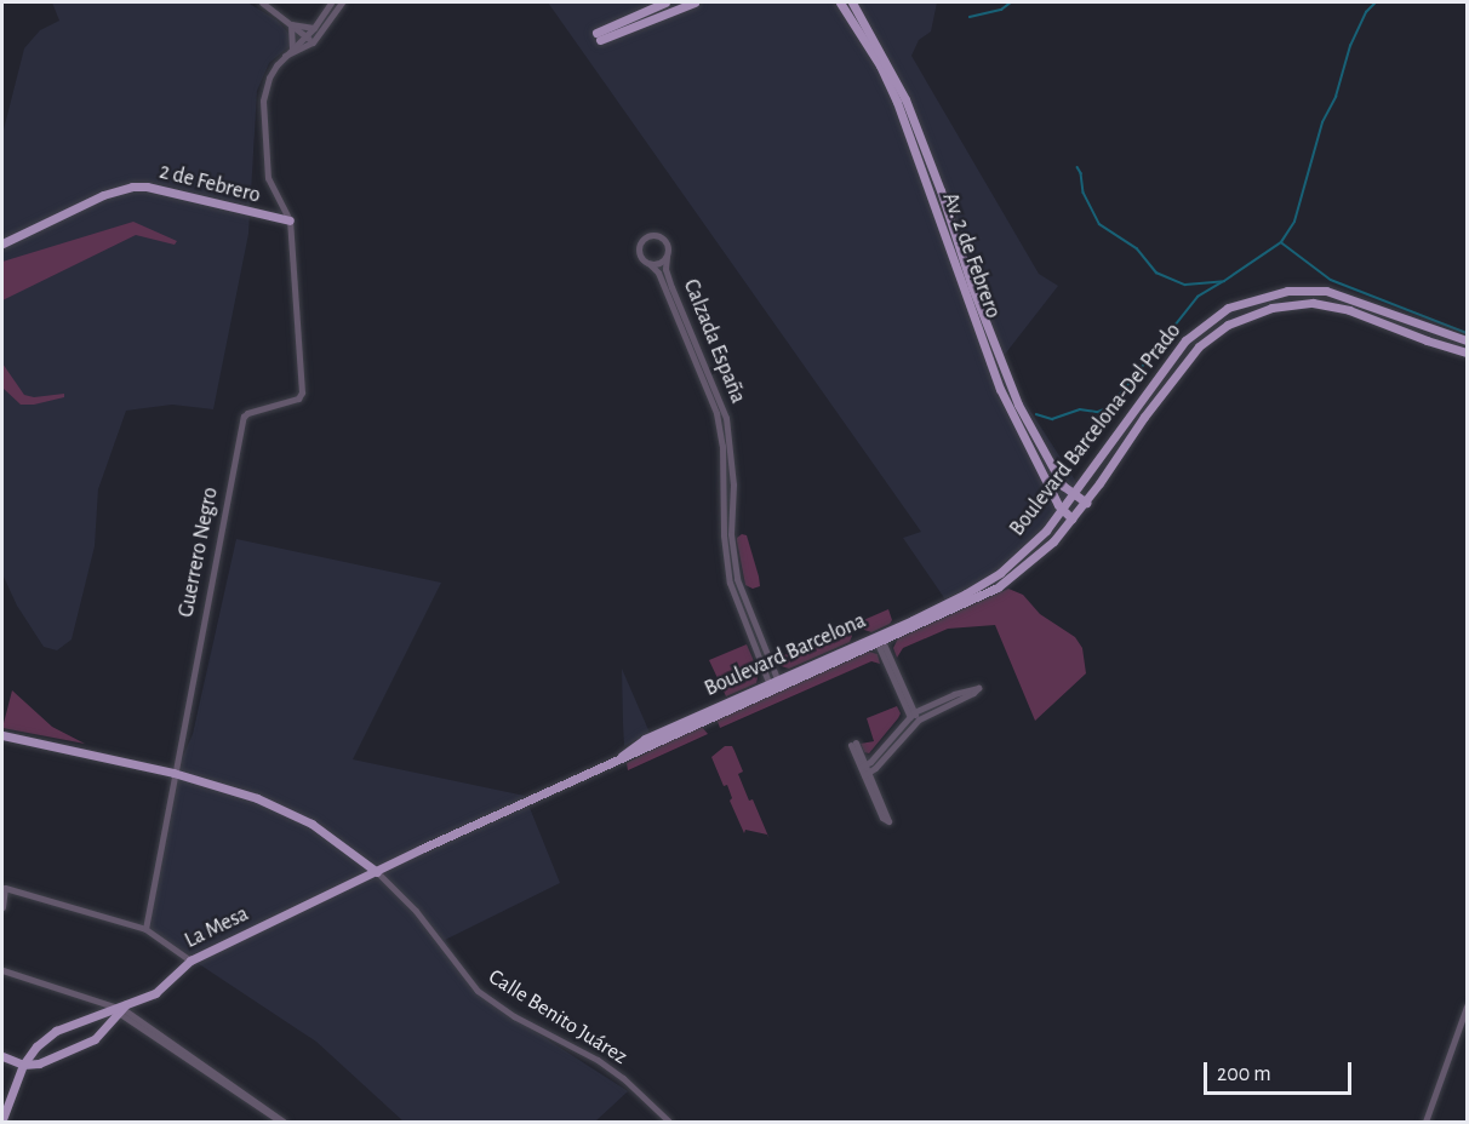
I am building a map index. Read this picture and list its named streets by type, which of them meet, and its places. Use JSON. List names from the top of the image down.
{
  "streets": {
    "main road": [
      "2 de Febrero",
      "Av. 2 de Febrero",
      "Boulevard Barcelona-Del Prado",
      "Boulevard Barcelona",
      "La Mesa"
    ],
    "street": ["Calzada España", "Guerrero Negro", "Calle Benito Juárez"]
  },
  "crossings": [
    ["2 de Febrero", "Guerrero Negro"],
    ["Av. 2 de Febrero", "Boulevard Barcelona-Del Prado"],
    ["Boulevard Barcelona-Del Prado", "Boulevard Barcelona"],
    ["Boulevard Barcelona", "La Mesa"],
    ["Boulevard Barcelona", "Calle Benito Juárez"],
    ["La Mesa", "Calle Benito Juárez"]
  ],
  "scale_bar": "200 m"
}
